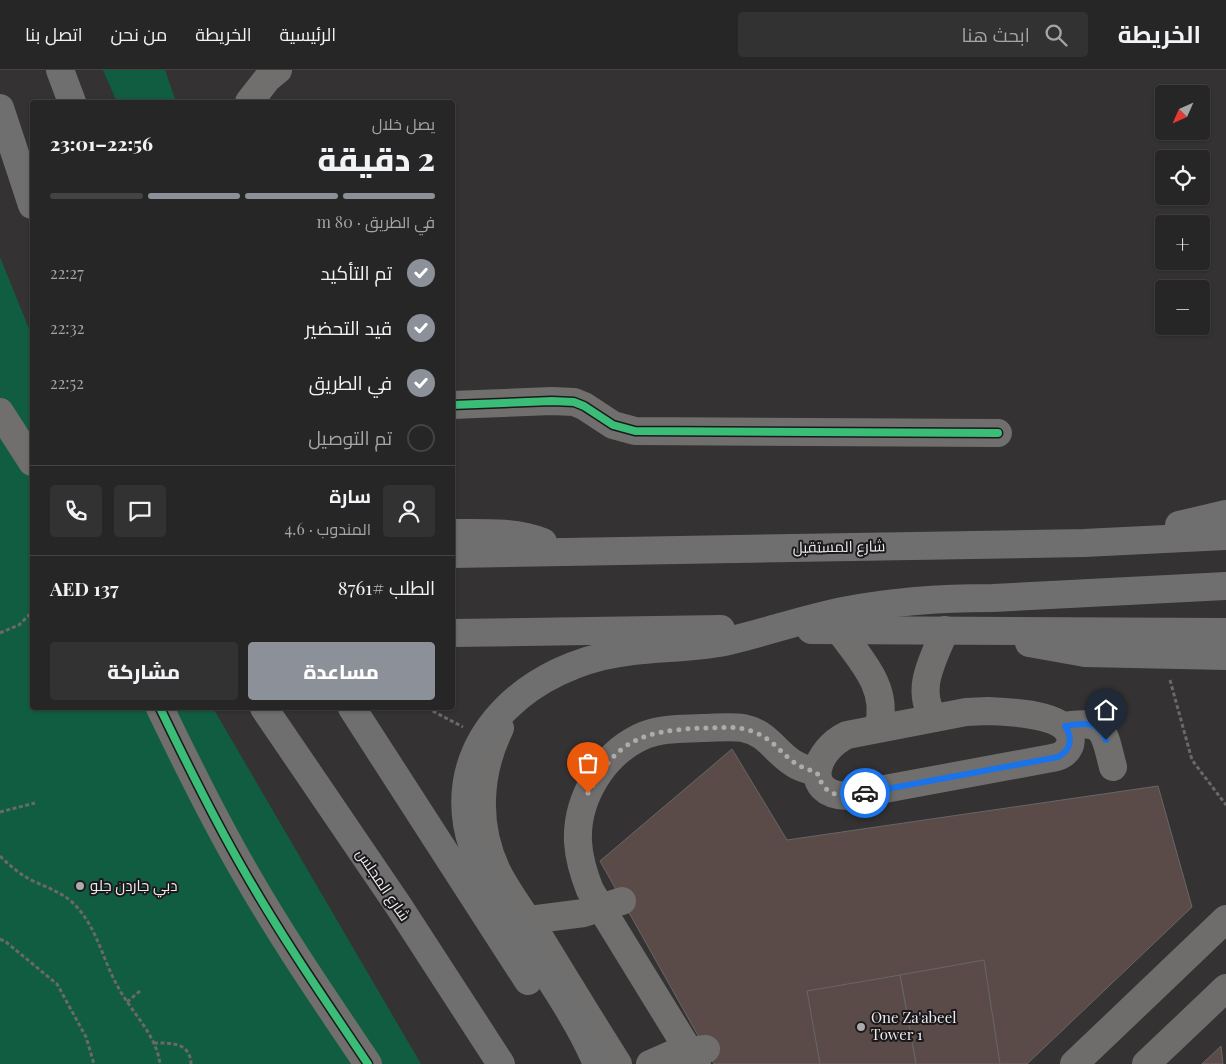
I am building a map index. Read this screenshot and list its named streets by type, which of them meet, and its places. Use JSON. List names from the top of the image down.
{
  "streets": {
    "main road": ["شارع المستقبل", "شارع المجلس"]
  },
  "places": ["دبي جاردن جلو", "One Za'abeel Tower 1"],
  "north": "bottom left",
  "page": {
    "header": "الخريطة",
    "search": "ابحث هنا",
    "nav": [
      "الرئيسية",
      "الخريطة",
      "من نحن",
      "اتصل بنا"
    ],
    "map_buttons": ["+", "−"],
    "heading": ["2 دقيقة", "يصل خلال", "22:56–23:01"],
    "panel": [
      "سارة",
      "المندوب · 4.6",
      "الطلب #8761",
      "AED 137"
    ],
    "bar": "في الطريق · 80 m",
    "list": [
      ["تم التأكيد", "22:27"],
      ["قيد التحضير", "22:32"],
      ["في الطريق", "22:52"],
      "تم التوصيل"
    ],
    "buttons": ["مساعدة", "مشاركة"]
  }
}
